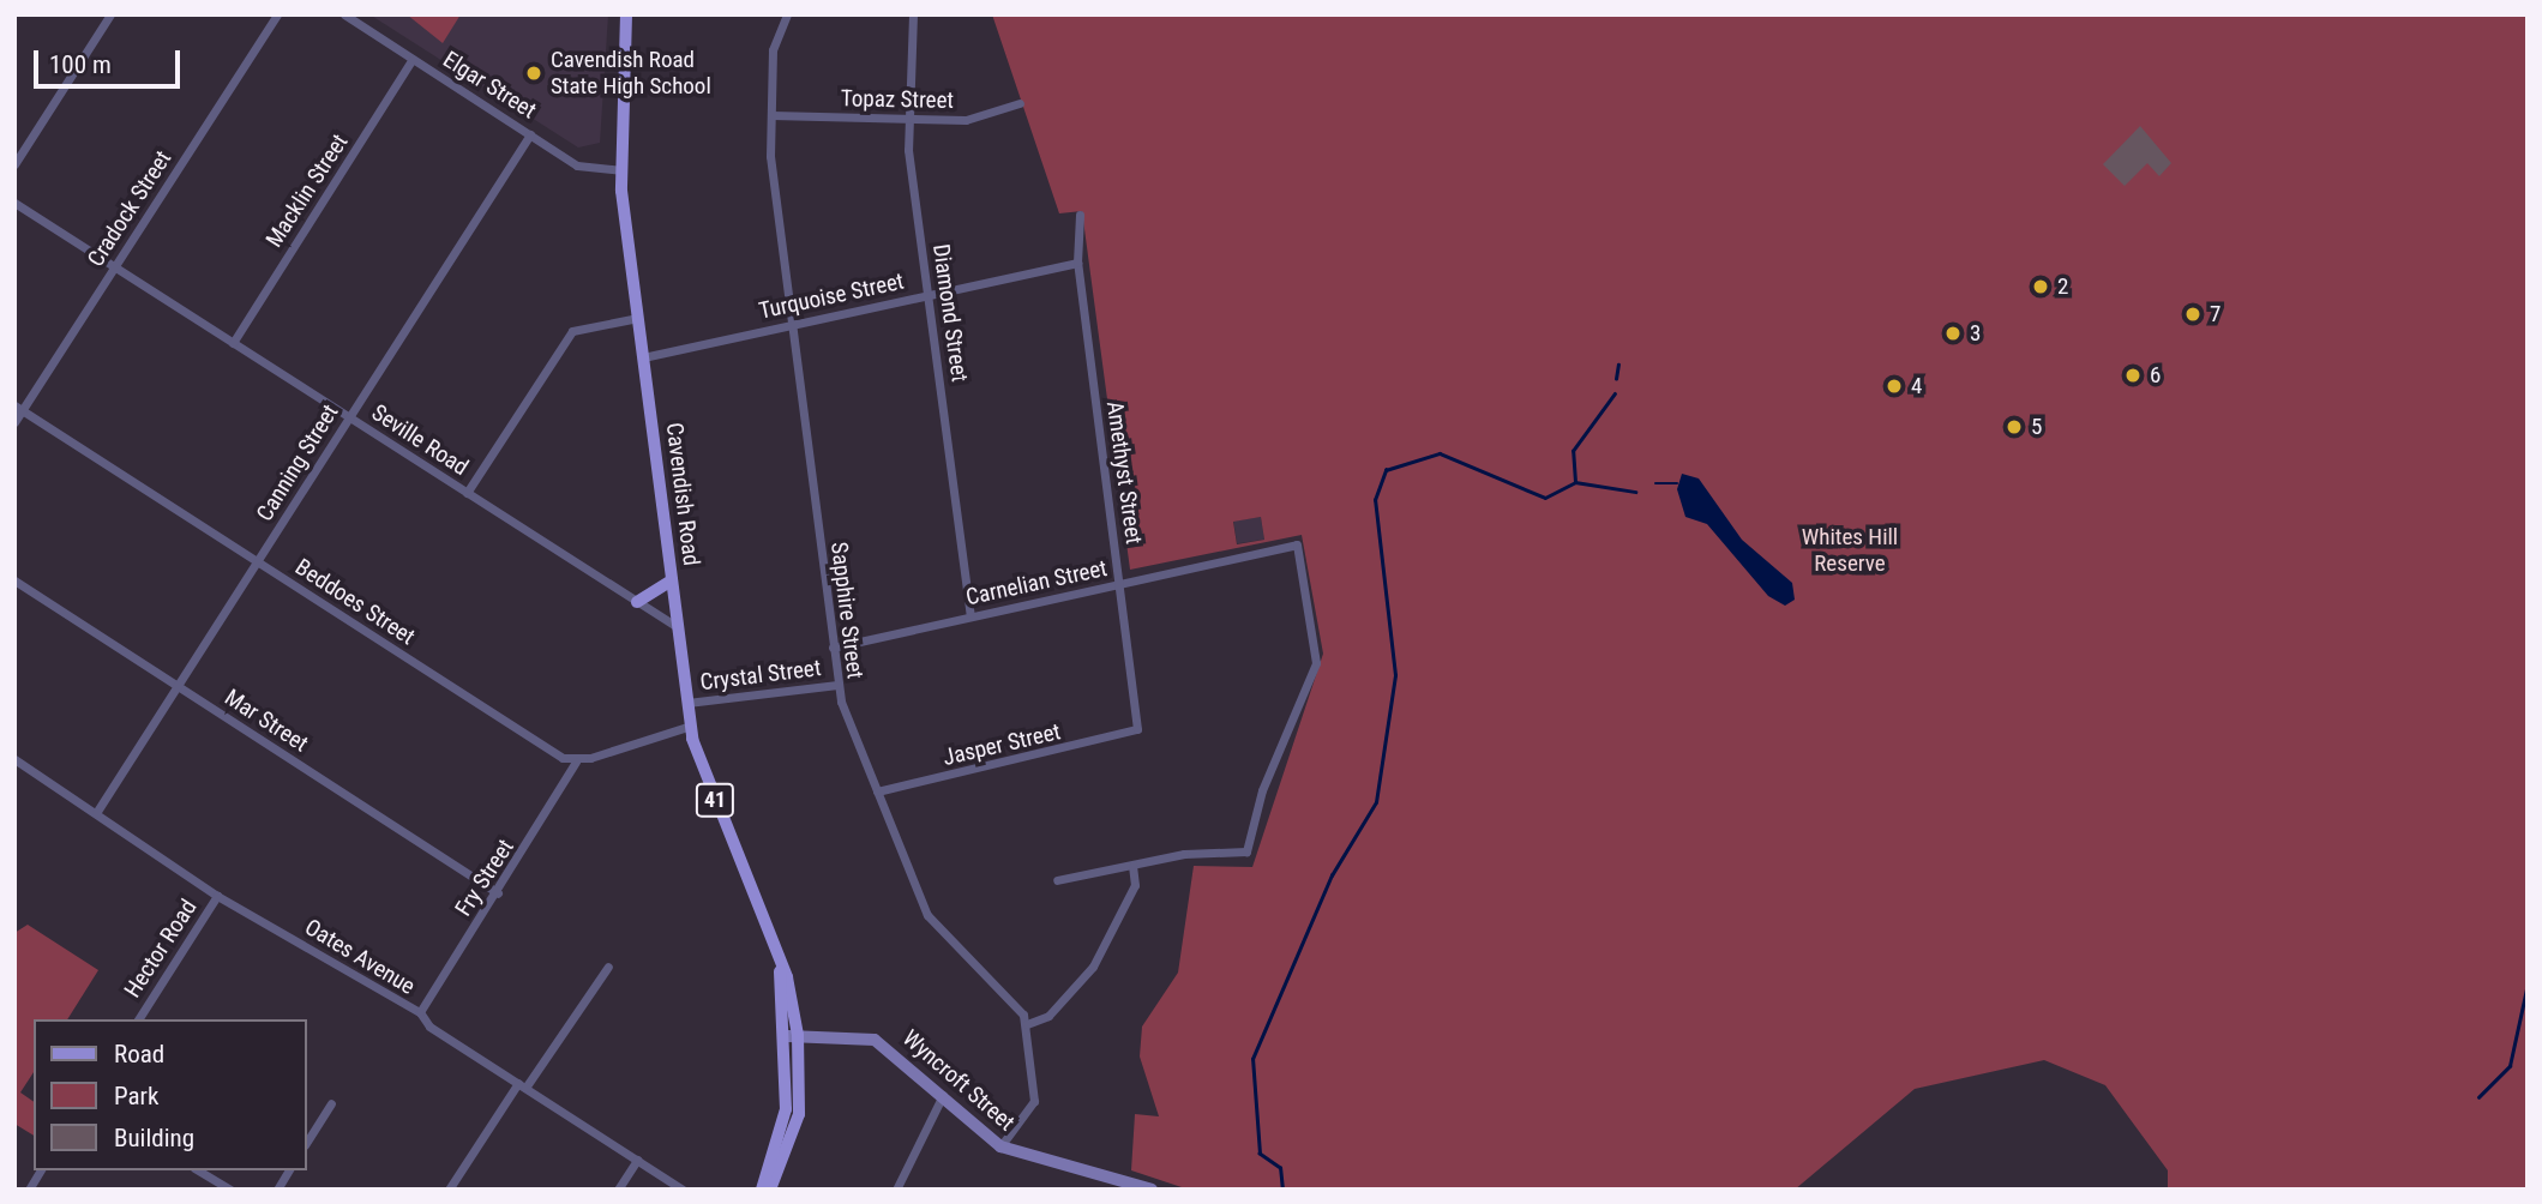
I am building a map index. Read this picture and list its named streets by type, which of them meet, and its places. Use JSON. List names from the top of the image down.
{
  "streets": {
    "main road": ["Cavendish Road", "41"],
    "street": [
      "Elgar Street",
      "Topaz Street",
      "Macklin Street",
      "Cradock Street",
      "Turquoise Street",
      "Diamond Street",
      "Seville Road",
      "Canning Street",
      "Amethyst Street",
      "Carnelian Street",
      "Beddoes Street",
      "Sapphire Street",
      "Crystal Street",
      "Mar Street",
      "Jasper Street",
      "Fry Street",
      "Hector Road",
      "Oates Avenue",
      "Wyncroft Street"
    ]
  },
  "crossings": [
    ["Elgar Street", "Macklin Street"],
    ["Elgar Street", "Canning Street"],
    ["Elgar Street", "Cavendish Road"],
    ["Topaz Street", "Diamond Street"],
    ["Topaz Street", "Sapphire Street"],
    ["Macklin Street", "Seville Road"],
    ["Cradock Street", "Seville Road"],
    ["Cradock Street", "Beddoes Street"],
    ["Turquoise Street", "Diamond Street"],
    ["Turquoise Street", "Amethyst Street"],
    ["Turquoise Street", "Cavendish Road"],
    ["Turquoise Street", "Sapphire Street"],
    ["Diamond Street", "Carnelian Street"],
    ["Seville Road", "Canning Street"],
    ["Seville Road", "Cavendish Road"],
    ["Canning Street", "Beddoes Street"],
    ["Canning Street", "Mar Street"],
    ["Canning Street", "Oates Avenue"],
    ["Amethyst Street", "Carnelian Street"],
    ["Amethyst Street", "Jasper Street"],
    ["Cavendish Road", "Crystal Street"],
    ["Cavendish Road", "Wyncroft Street"],
    ["Carnelian Street", "Sapphire Street"],
    ["Beddoes Street", "Fry Street"],
    ["Sapphire Street", "Crystal Street"],
    ["Sapphire Street", "Jasper Street"],
    ["Sapphire Street", "Wyncroft Street"],
    ["Mar Street", "Fry Street"],
    ["Fry Street", "Oates Avenue"],
    ["Hector Road", "Oates Avenue"]
  ],
  "parks": ["Whites Hill Reserve"],
  "places": [
    "Cavendish Road State High School",
    "2",
    "7",
    "3",
    "6",
    "4",
    "5"
  ],
  "legend": ["Road", "Park", "Building"],
  "scale_bar": "100 m"
}
